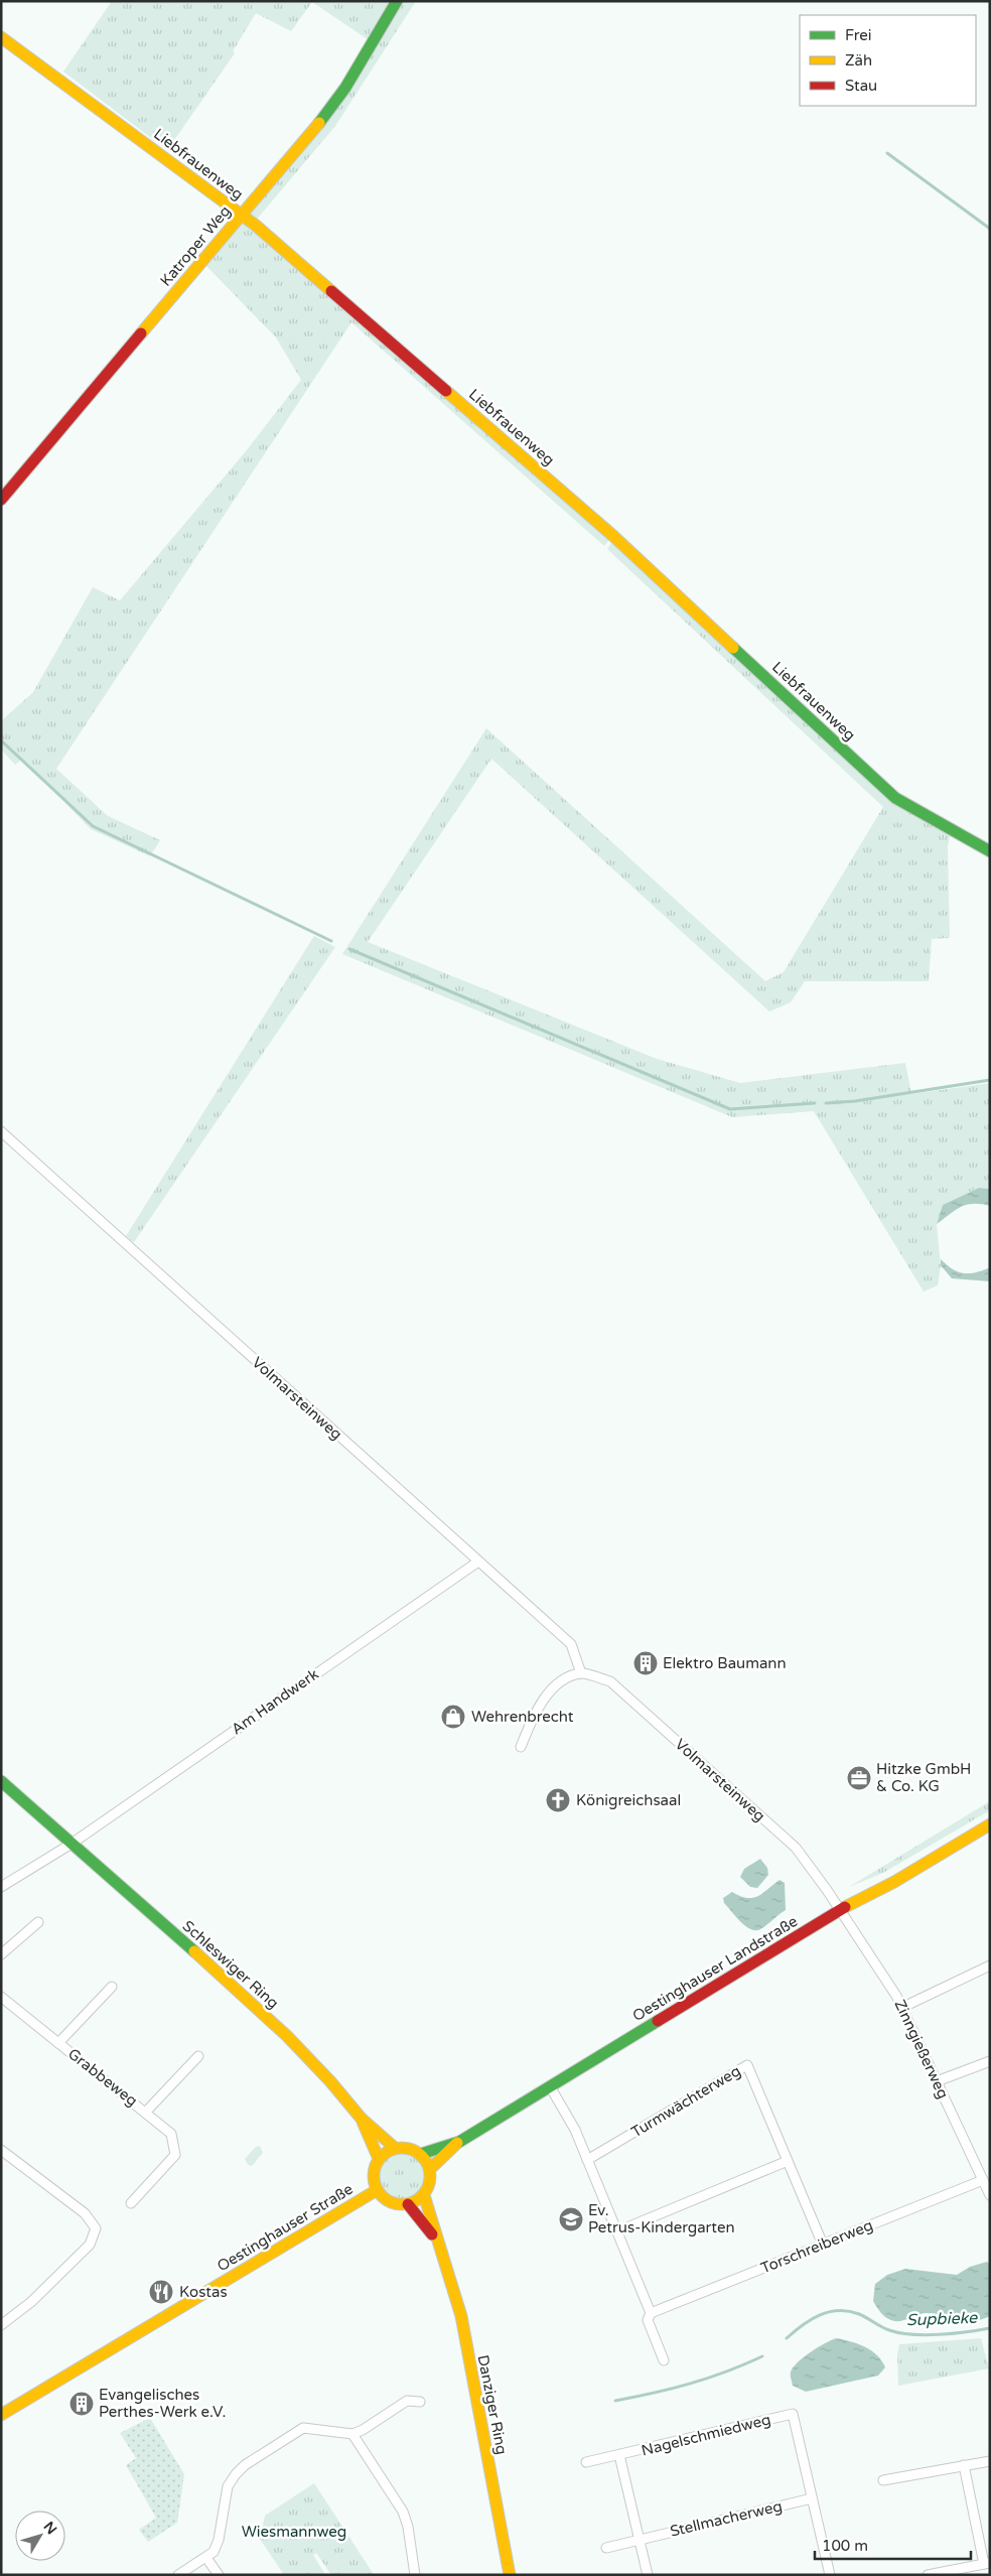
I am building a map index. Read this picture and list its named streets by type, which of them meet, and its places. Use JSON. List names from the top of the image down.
{
  "streets": {
    "street": [
      "Liebfrauenweg",
      "Katroper Weg",
      "Volmarsteinweg",
      "Am Handwerk",
      "Schleswiger Ring",
      "Oestinghauser Landstraße",
      "Zinngießerweg",
      "Grabbeweg",
      "Turmwächterweg",
      "Oestinghauser Straße",
      "Torschreiberweg",
      "Danziger Ring",
      "Nagelschmiedweg",
      "Stellmacherweg"
    ]
  },
  "crossings": [
    ["Liebfrauenweg", "Katroper Weg"],
    ["Volmarsteinweg", "Am Handwerk"],
    ["Volmarsteinweg", "Oestinghauser Landstraße"],
    ["Volmarsteinweg", "Zinngießerweg"],
    ["Am Handwerk", "Schleswiger Ring"],
    ["Schleswiger Ring", "Oestinghauser Landstraße"],
    ["Schleswiger Ring", "Oestinghauser Straße"],
    ["Schleswiger Ring", "Danziger Ring"],
    ["Oestinghauser Landstraße", "Zinngießerweg"],
    ["Oestinghauser Landstraße", "Oestinghauser Straße"],
    ["Oestinghauser Landstraße", "Danziger Ring"],
    ["Zinngießerweg", "Torschreiberweg"],
    ["Turmwächterweg", "Torschreiberweg"],
    ["Oestinghauser Straße", "Danziger Ring"],
    ["Nagelschmiedweg", "Stellmacherweg"]
  ],
  "water": ["Supbieke"],
  "parks": ["Wiesmannweg"],
  "places": {
    "building": ["Elektro Baumann", "Evangelisches Perthes-Werk e.V."],
    "shop": ["Wehrenbrecht"],
    "office": ["Hitzke GmbH & Co. KG"],
    "church": ["Königreichsaal"],
    "school or university": ["Ev. Petrus-Kindergarten"],
    "restaurant": ["Kostas"]
  },
  "legend": ["Frei", "Zäh", "Stau"],
  "scale_bar": "100 m",
  "north": "top right"
}
